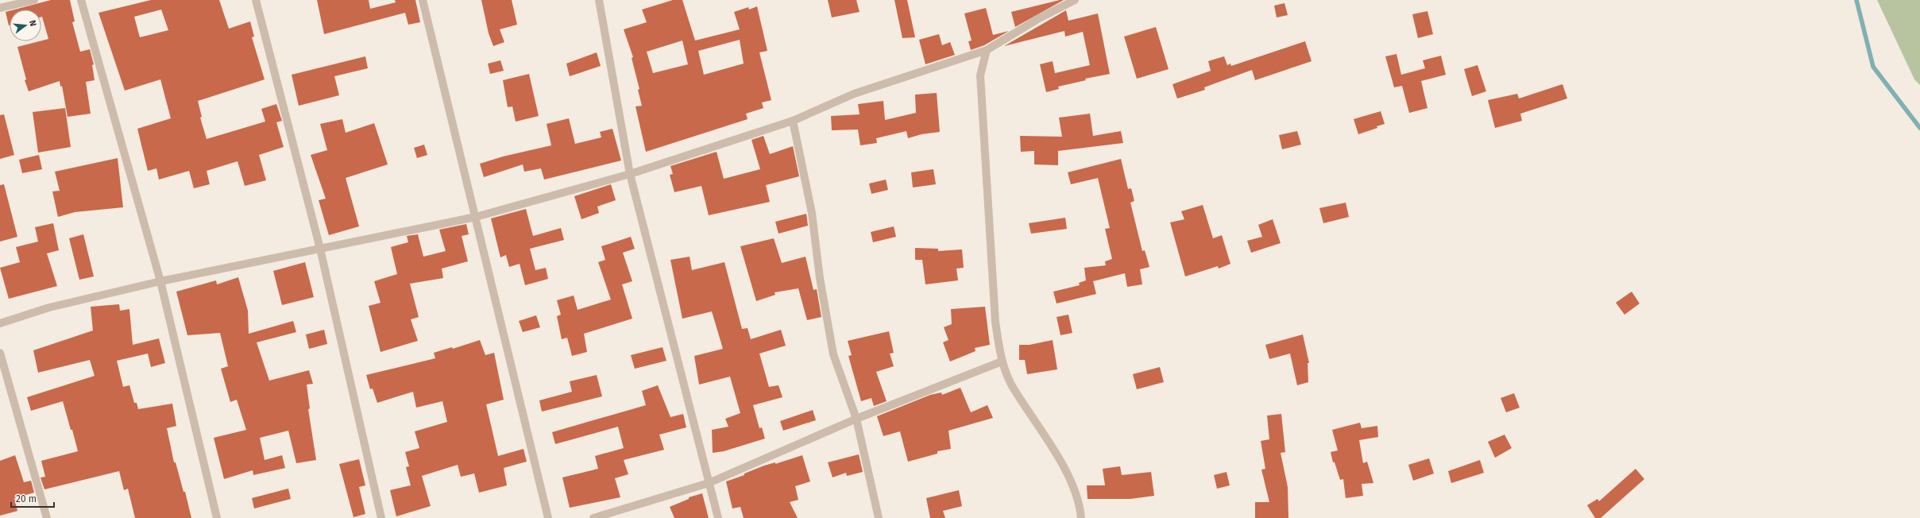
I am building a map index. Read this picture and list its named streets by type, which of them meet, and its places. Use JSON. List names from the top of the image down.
{
  "scale_bar": "20 m",
  "north": "right"
}
